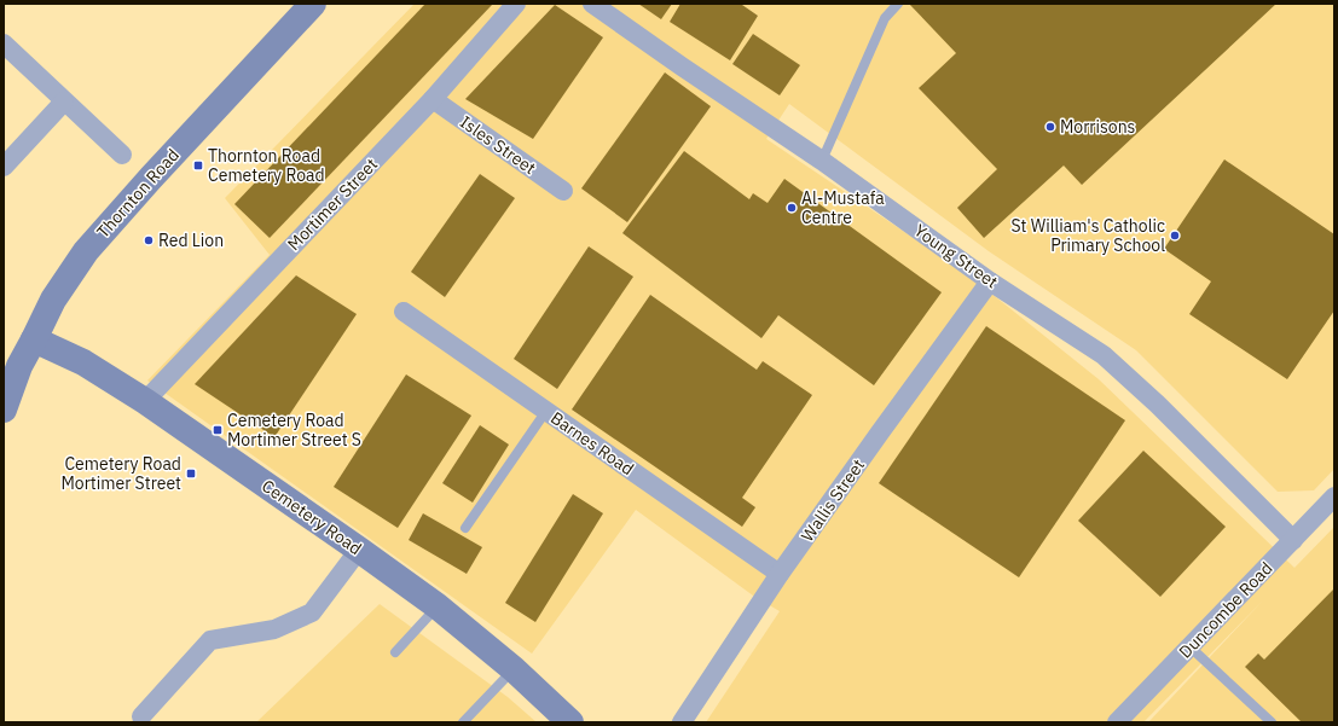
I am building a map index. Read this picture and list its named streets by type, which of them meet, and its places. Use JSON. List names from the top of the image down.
{
  "streets": {
    "street": [
      "Isles Street",
      "Thornton Road",
      "Mortimer Street",
      "Young Street",
      "Barnes Road",
      "Wallis Street",
      "Cemetery Road",
      "Duncombe Road"
    ]
  },
  "crossings": [
    ["Isles Street", "Mortimer Street"],
    ["Thornton Road", "Cemetery Road"],
    ["Mortimer Street", "Cemetery Road"],
    ["Young Street", "Wallis Street"],
    ["Young Street", "Duncombe Road"],
    ["Barnes Road", "Wallis Street"]
  ],
  "places": {
    "other": [
      "Morrisons",
      "Al-Mustafa Centre",
      "St William's Catholic Primary School",
      "Red Lion"
    ],
    "transit": ["Thornton Road Cemetery Road", "Cemetery Road Mortimer Street S", "Cemetery Road Mortimer Street"]
  }
}
